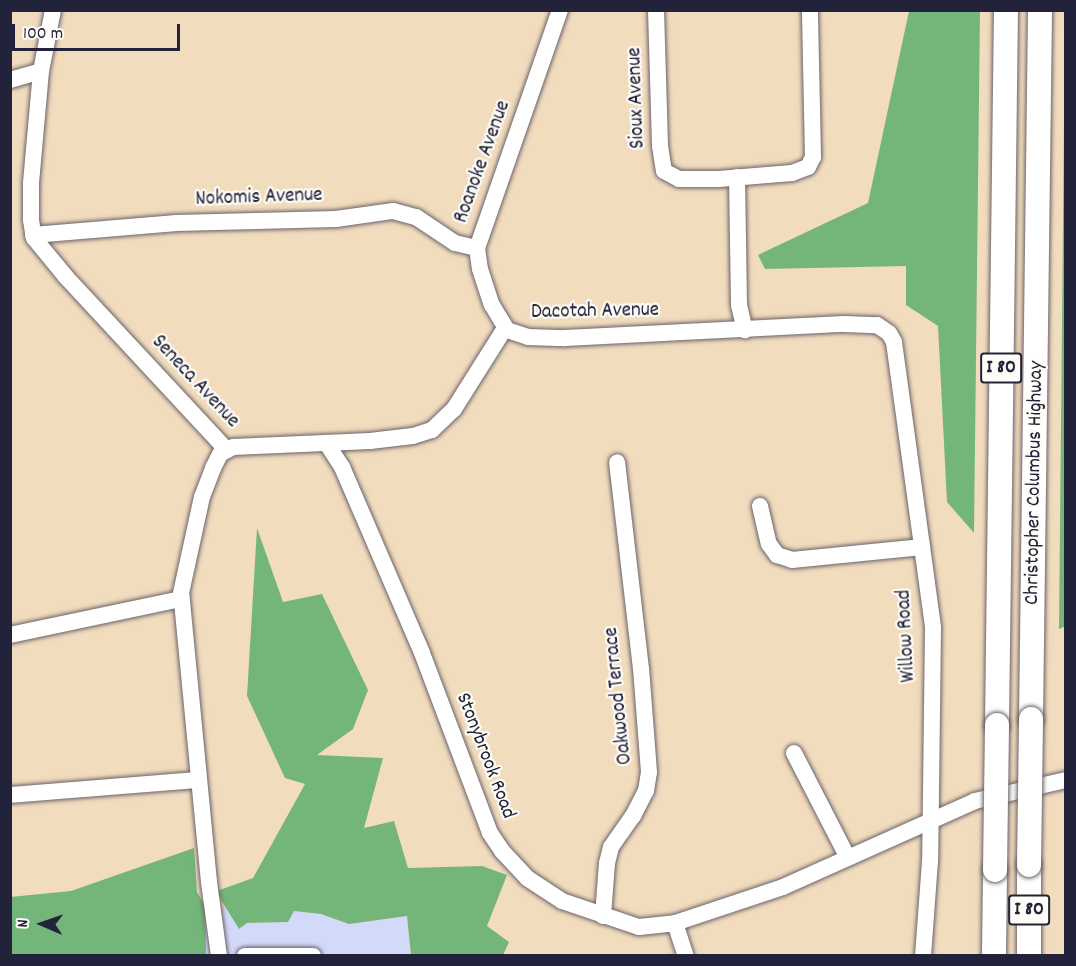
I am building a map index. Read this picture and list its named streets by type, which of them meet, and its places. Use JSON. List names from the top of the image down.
{
  "streets": {
    "highway": ["I 80", "Christopher Columbus Highway"],
    "street": [
      "Sioux Avenue",
      "Roanoke Avenue",
      "Nokomis Avenue",
      "Dacotah Avenue",
      "Seneca Avenue",
      "Willow Road",
      "Oakwood Terrace",
      "Stonybrook Road"
    ]
  },
  "crossings": [
    ["Roanoke Avenue", "Nokomis Avenue"],
    ["Roanoke Avenue", "Dacotah Avenue"],
    ["Nokomis Avenue", "Seneca Avenue"],
    ["Dacotah Avenue", "Seneca Avenue"],
    ["Dacotah Avenue", "Willow Road"],
    ["Dacotah Avenue", "Stonybrook Road"],
    ["Willow Road", "Stonybrook Road"],
    ["Oakwood Terrace", "Stonybrook Road"]
  ],
  "scale_bar": "100 m",
  "north": "left"
}
